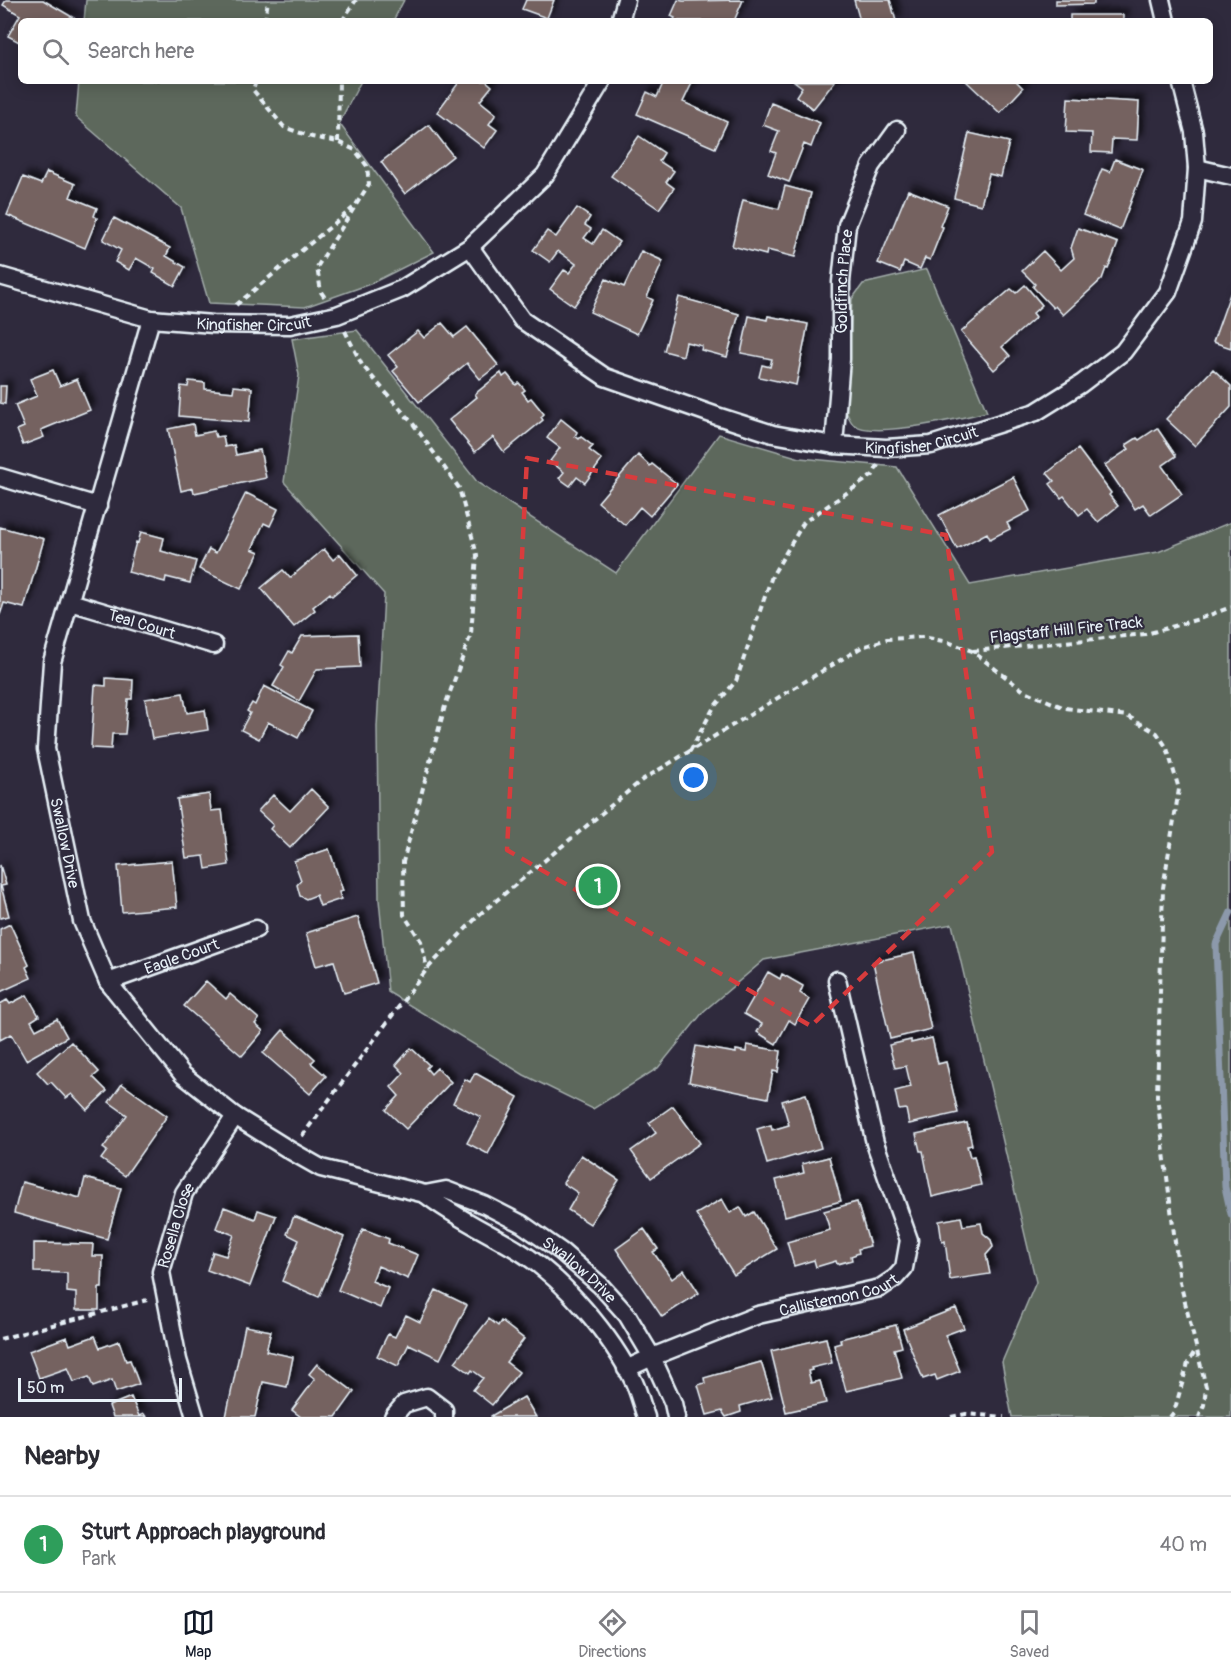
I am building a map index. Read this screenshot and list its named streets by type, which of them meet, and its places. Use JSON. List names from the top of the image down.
{
  "streets": {
    "street": [
      "Goldfinch Place",
      "Kingfisher Circuit",
      "Teal Court",
      "Swallow Drive",
      "Eagle Court",
      "Rosella Close",
      "Callistemon Court"
    ],
    "path": ["Flagstaff Hill Fire Track"]
  },
  "crossings": [
    ["Goldfinch Place", "Kingfisher Circuit"],
    ["Kingfisher Circuit", "Swallow Drive"],
    ["Teal Court", "Swallow Drive"],
    ["Swallow Drive", "Eagle Court"],
    ["Swallow Drive", "Rosella Close"],
    ["Swallow Drive", "Callistemon Court"]
  ],
  "scale_bar": "50 m",
  "page": {
    "search": "Search here",
    "pins": "1",
    "scale": "50 m",
    "heading": "Nearby",
    "list": [
      {
        "mark": "1",
        "name": "Sturt Approach playground",
        "note": "Park",
        "value": "40 m"
      }
    ],
    "nav": ["Map", "Directions", "Saved"]
  }
}
